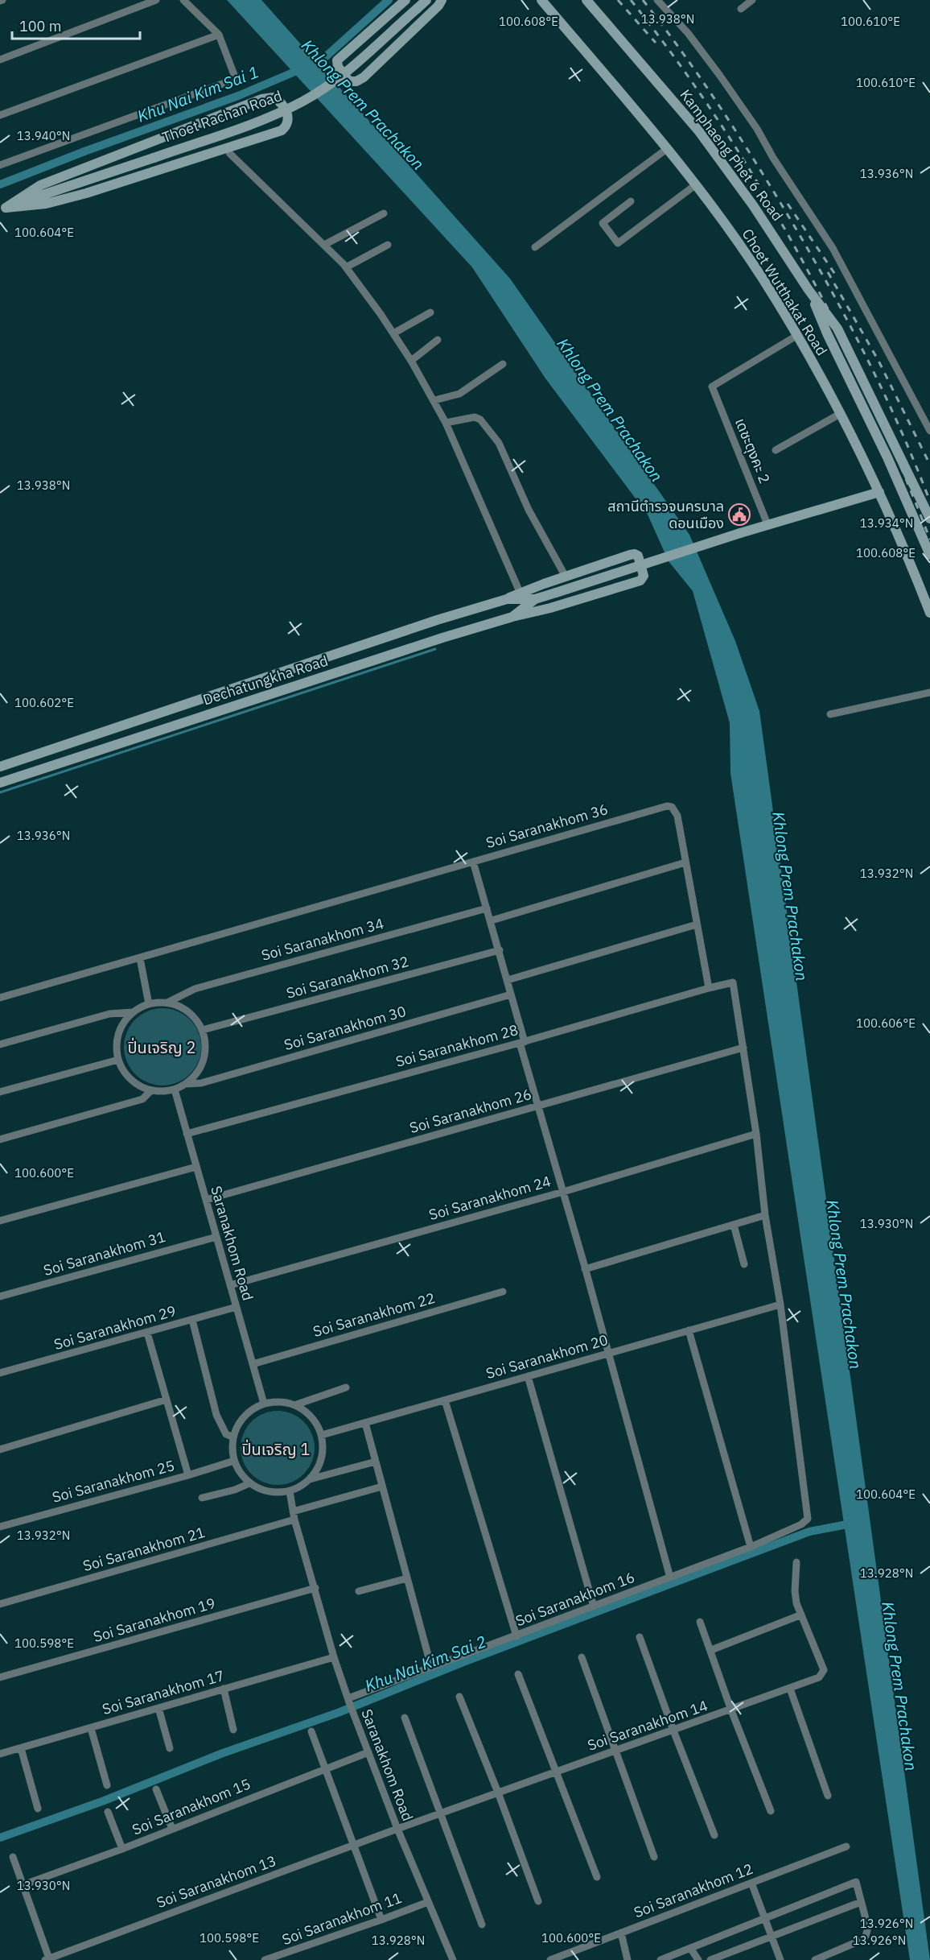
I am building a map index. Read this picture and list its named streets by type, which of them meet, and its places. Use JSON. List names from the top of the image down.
{
  "streets": {
    "street": [
      "Thoet Rachan Road",
      "Kamphaeng Phet 6 Road",
      "Choet Wutthakat Road",
      "เดชะตุงคะ 2",
      "Dechatungkha Road",
      "Soi Saranakhom 36",
      "Soi Saranakhom 34",
      "Soi Saranakhom 32",
      "Soi Saranakhom 30",
      "Soi Saranakhom 28",
      "Soi Saranakhom 26",
      "Soi Saranakhom 24",
      "Saranakhom Road",
      "Soi Saranakhom 31",
      "Soi Saranakhom 22",
      "Soi Saranakhom 29",
      "Soi Saranakhom 20",
      "Soi Saranakhom 25",
      "Soi Saranakhom 21",
      "Soi Saranakhom 16",
      "Soi Saranakhom 19",
      "Soi Saranakhom 17",
      "Soi Saranakhom 14",
      "Soi Saranakhom 15",
      "Soi Saranakhom 13",
      "Soi Saranakhom 12",
      "Soi Saranakhom 11"
    ]
  },
  "crossings": [
    ["Choet Wutthakat Road", "เดชะตุงคะ 2"],
    ["Choet Wutthakat Road", "Dechatungkha Road"],
    ["เดชะตุงคะ 2", "Dechatungkha Road"],
    ["Soi Saranakhom 36", "Soi Saranakhom 28"],
    ["Soi Saranakhom 34", "Soi Saranakhom 32"],
    ["Soi Saranakhom 34", "Soi Saranakhom 30"],
    ["Soi Saranakhom 34", "Saranakhom Road"],
    ["Soi Saranakhom 32", "Soi Saranakhom 30"],
    ["Soi Saranakhom 32", "Saranakhom Road"],
    ["Soi Saranakhom 30", "Saranakhom Road"],
    ["Soi Saranakhom 28", "Soi Saranakhom 26"],
    ["Soi Saranakhom 28", "Saranakhom Road"],
    ["Soi Saranakhom 26", "Saranakhom Road"],
    ["Soi Saranakhom 24", "Saranakhom Road"],
    ["Saranakhom Road", "Soi Saranakhom 31"],
    ["Saranakhom Road", "Soi Saranakhom 22"],
    ["Saranakhom Road", "Soi Saranakhom 29"],
    ["Saranakhom Road", "Soi Saranakhom 20"],
    ["Saranakhom Road", "Soi Saranakhom 25"],
    ["Saranakhom Road", "Soi Saranakhom 21"],
    ["Saranakhom Road", "Soi Saranakhom 16"],
    ["Saranakhom Road", "Soi Saranakhom 19"],
    ["Saranakhom Road", "Soi Saranakhom 17"],
    ["Saranakhom Road", "Soi Saranakhom 14"],
    ["Saranakhom Road", "Soi Saranakhom 15"],
    ["Saranakhom Road", "Soi Saranakhom 13"],
    ["Saranakhom Road", "Soi Saranakhom 11"],
    ["Soi Saranakhom 20", "Soi Saranakhom 25"],
    ["Soi Saranakhom 20", "Soi Saranakhom 16"],
    ["Soi Saranakhom 14", "Soi Saranakhom 13"]
  ],
  "districts": ["ปิ่นเจริญ 2", "ปิ่นเจริญ 1"],
  "water": ["Khu Nai Kim Sai 1", "Khlong Prem Prachakon", "Khu Nai Kim Sai 2"],
  "places": {
    "public building": ["สถานีตำรวจนครบาล ดอนเมือง"]
  },
  "scale_bar": "100 m",
  "coordinates": [
    "13.938°N",
    "100.608°E",
    "100.610°E",
    "13.940°N",
    "13.936°N",
    "100.604°E",
    "13.934°N",
    "100.602°E",
    "13.932°N",
    "100.606°E",
    "100.600°E",
    "13.930°N",
    "13.928°N",
    "100.598°E",
    "13.926°N"
  ]
}
